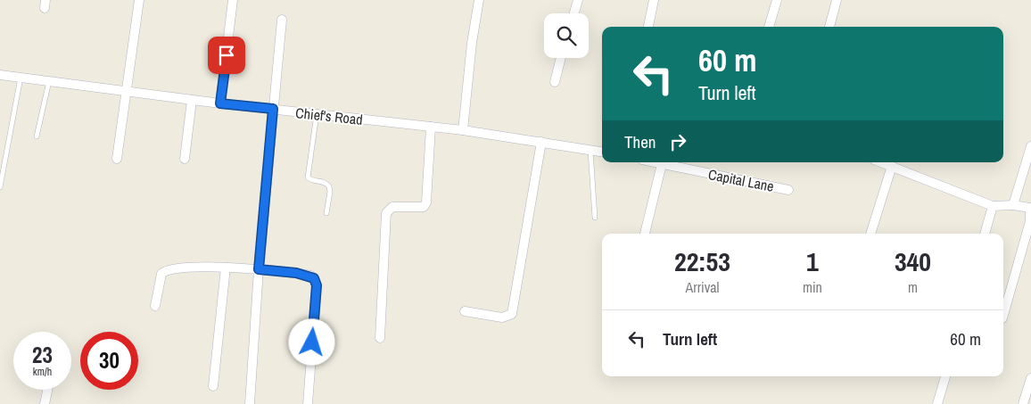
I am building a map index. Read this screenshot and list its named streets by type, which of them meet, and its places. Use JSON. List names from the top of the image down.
{
  "streets": {
    "street": ["Chief's Road", "Capital Lane"]
  },
  "page": {
    "turn": ["60 m", "Turn left"],
    "then": "Then",
    "eta": [
      "22:53",
      "Arrival",
      "1",
      "min",
      "340",
      "m"
    ],
    "list": [
      {
        "name": "Turn left",
        "value": "60 m"
      }
    ],
    "speed": "23 km/h",
    "limit": "30"
  }
}
